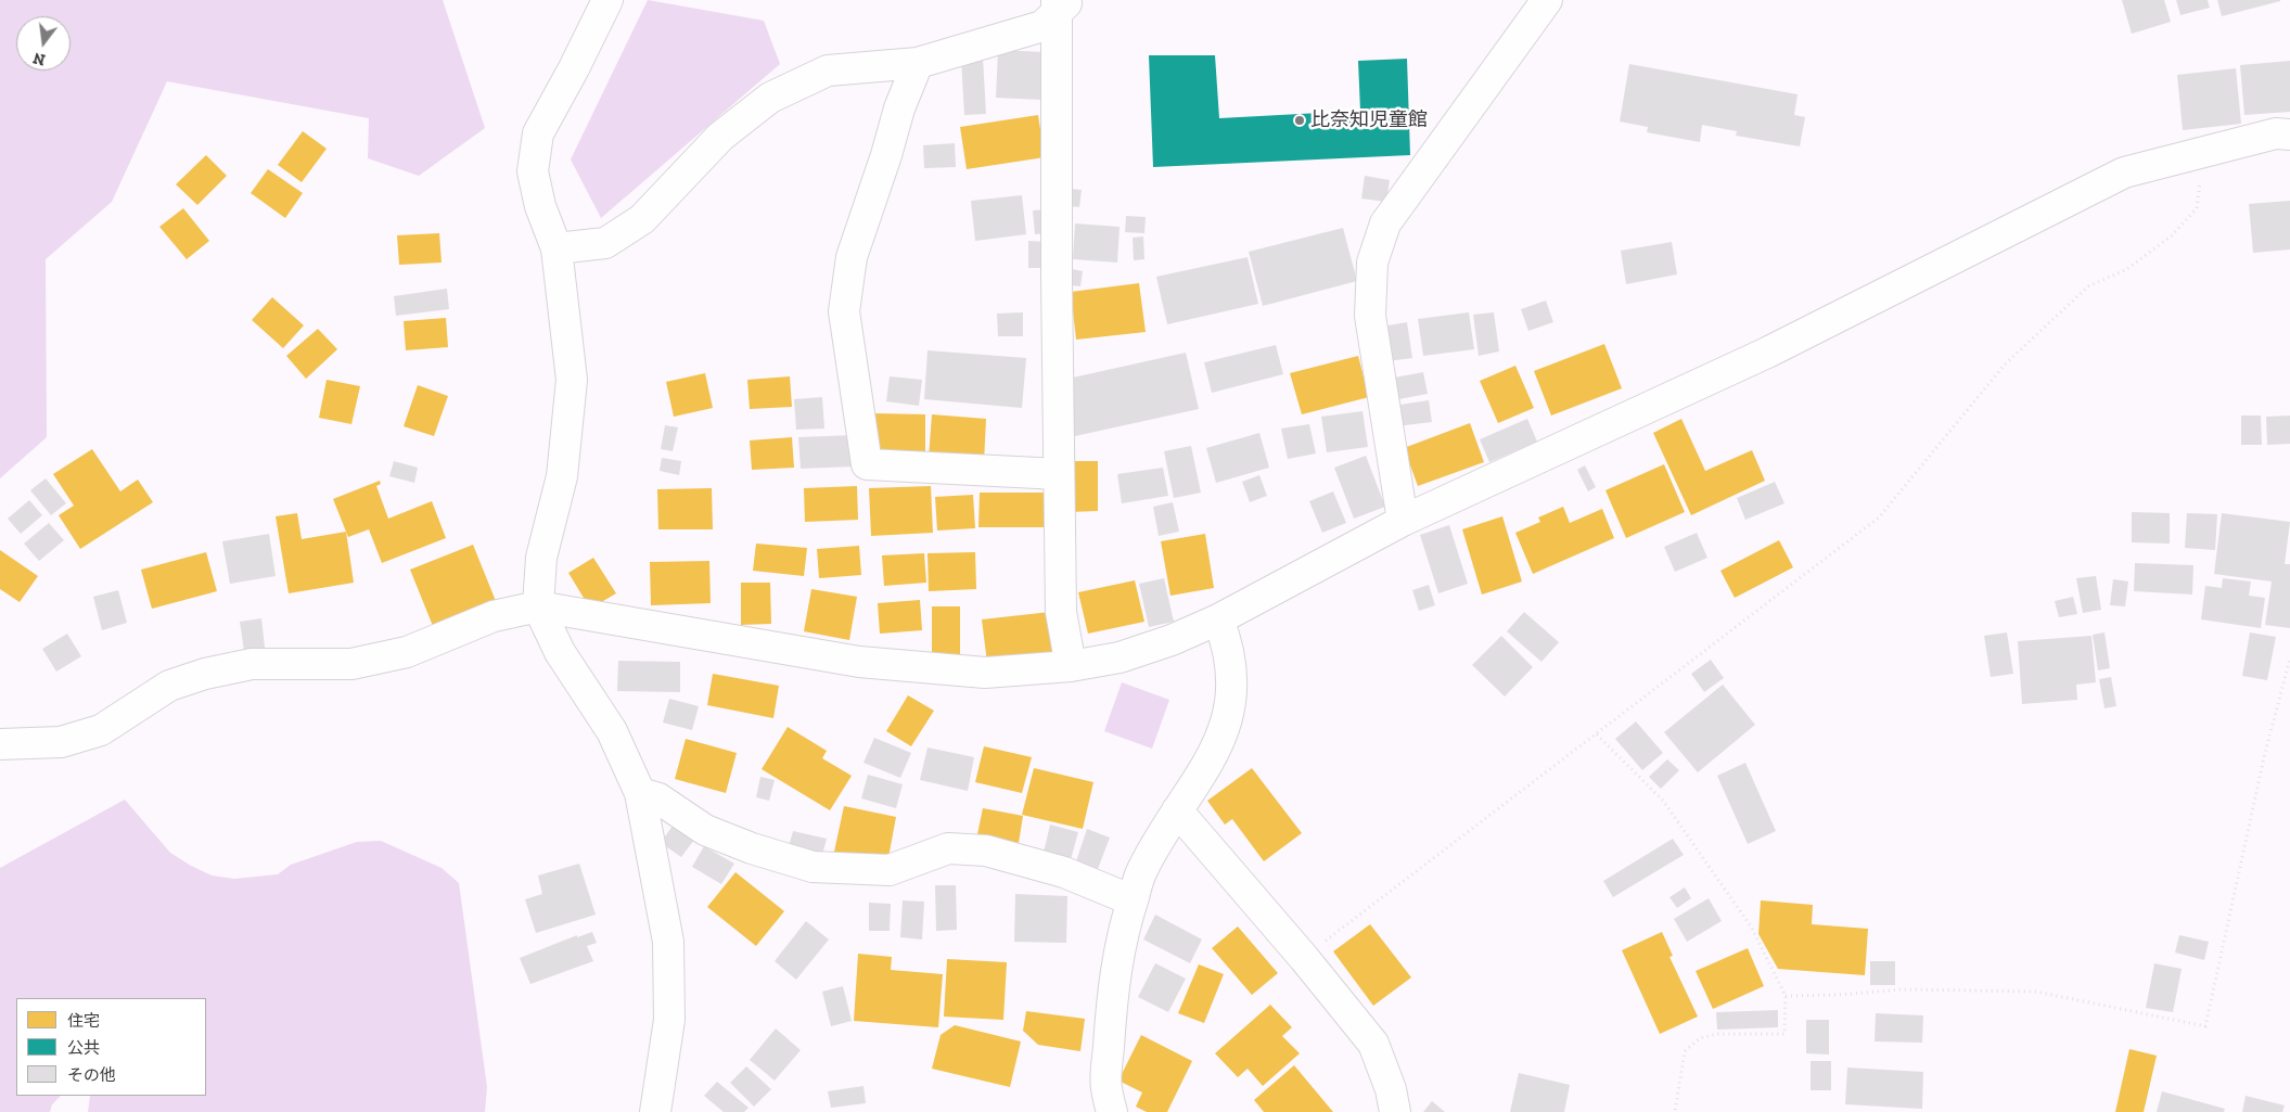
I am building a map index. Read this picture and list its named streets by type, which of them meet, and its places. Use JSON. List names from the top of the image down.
{
  "places": ["比奈知児童館"],
  "legend": ["住宅", "公共", "その他"],
  "north": "bottom"
}
